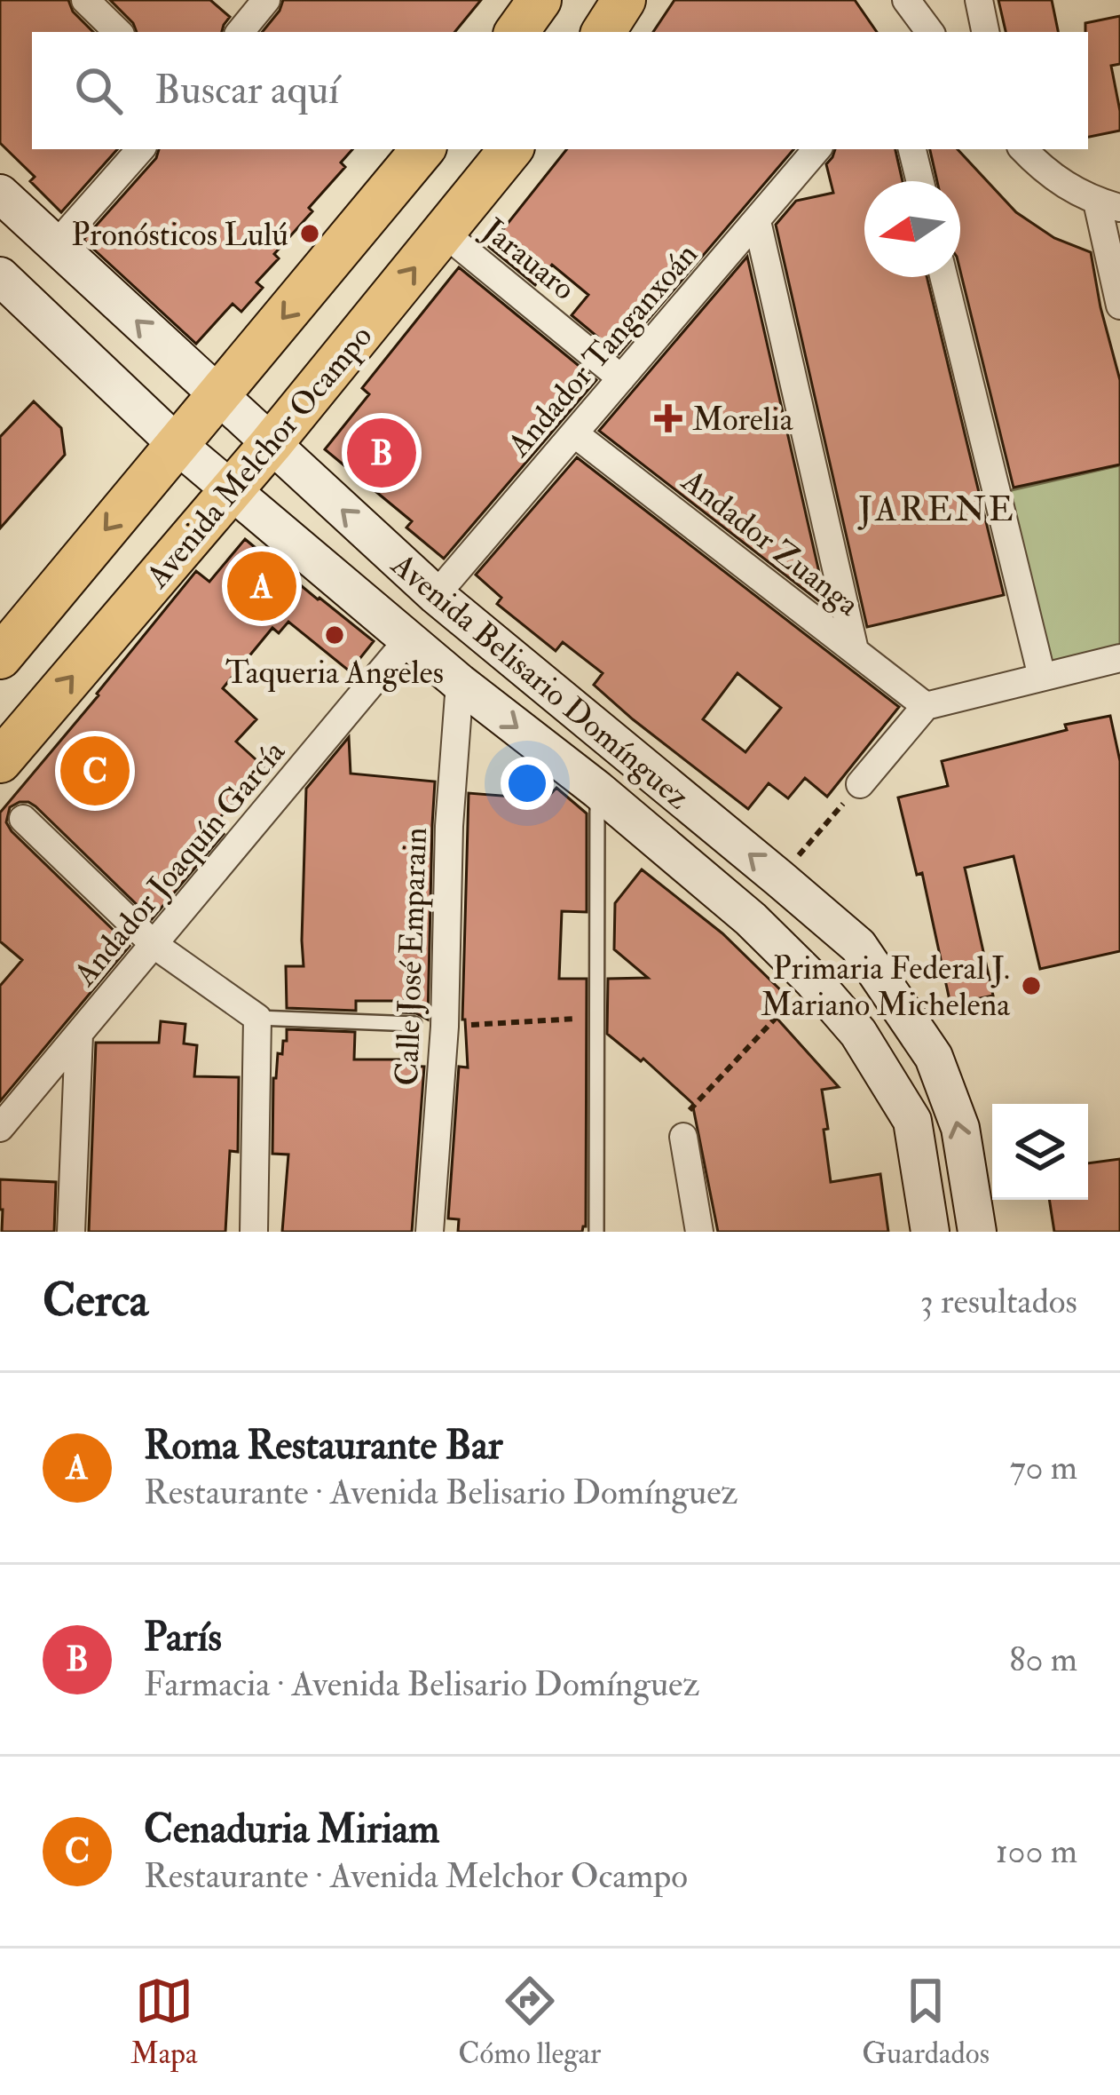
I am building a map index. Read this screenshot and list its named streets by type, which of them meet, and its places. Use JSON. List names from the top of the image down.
{
  "streets": {
    "main road": ["Avenida Melchor Ocampo"],
    "street": [
      "Jarauaro",
      "Andador Tanganxoán",
      "Andador Zuanga",
      "Avenida Belisario Domínguez",
      "Andador Joaquín García",
      "Calle José Emparain"
    ]
  },
  "crossings": [
    ["Jarauaro", "Andador Tanganxoán"],
    ["Jarauaro", "Avenida Melchor Ocampo"],
    ["Andador Tanganxoán", "Andador Zuanga"],
    ["Andador Tanganxoán", "Avenida Belisario Domínguez"],
    ["Avenida Melchor Ocampo", "Avenida Belisario Domínguez"],
    ["Avenida Belisario Domínguez", "Andador Joaquín García"],
    ["Avenida Belisario Domínguez", "Calle José Emparain"]
  ],
  "districts": ["JARENE"],
  "places": {
    "other": ["Pronósticos Lulú", "Taqueria Angeles", "Primaria Federal J. Mariano Michelena"],
    "health": ["Morelia"]
  },
  "north": "left",
  "page": {
    "search": "Buscar aquí",
    "pins": ["B", "A", "C"],
    "heading": ["Cerca", "3 resultados"],
    "list": [
      {
        "mark": "A",
        "name": "Roma Restaurante Bar",
        "note": "Restaurante · Avenida Belisario Domínguez",
        "value": "70 m"
      },
      {
        "mark": "B",
        "name": "París",
        "note": "Farmacia · Avenida Belisario Domínguez",
        "value": "80 m"
      },
      {
        "mark": "C",
        "name": "Cenaduria Miriam",
        "note": "Restaurante · Avenida Melchor Ocampo",
        "value": "100 m"
      }
    ],
    "nav": ["Mapa", "Cómo llegar", "Guardados"]
  }
}
